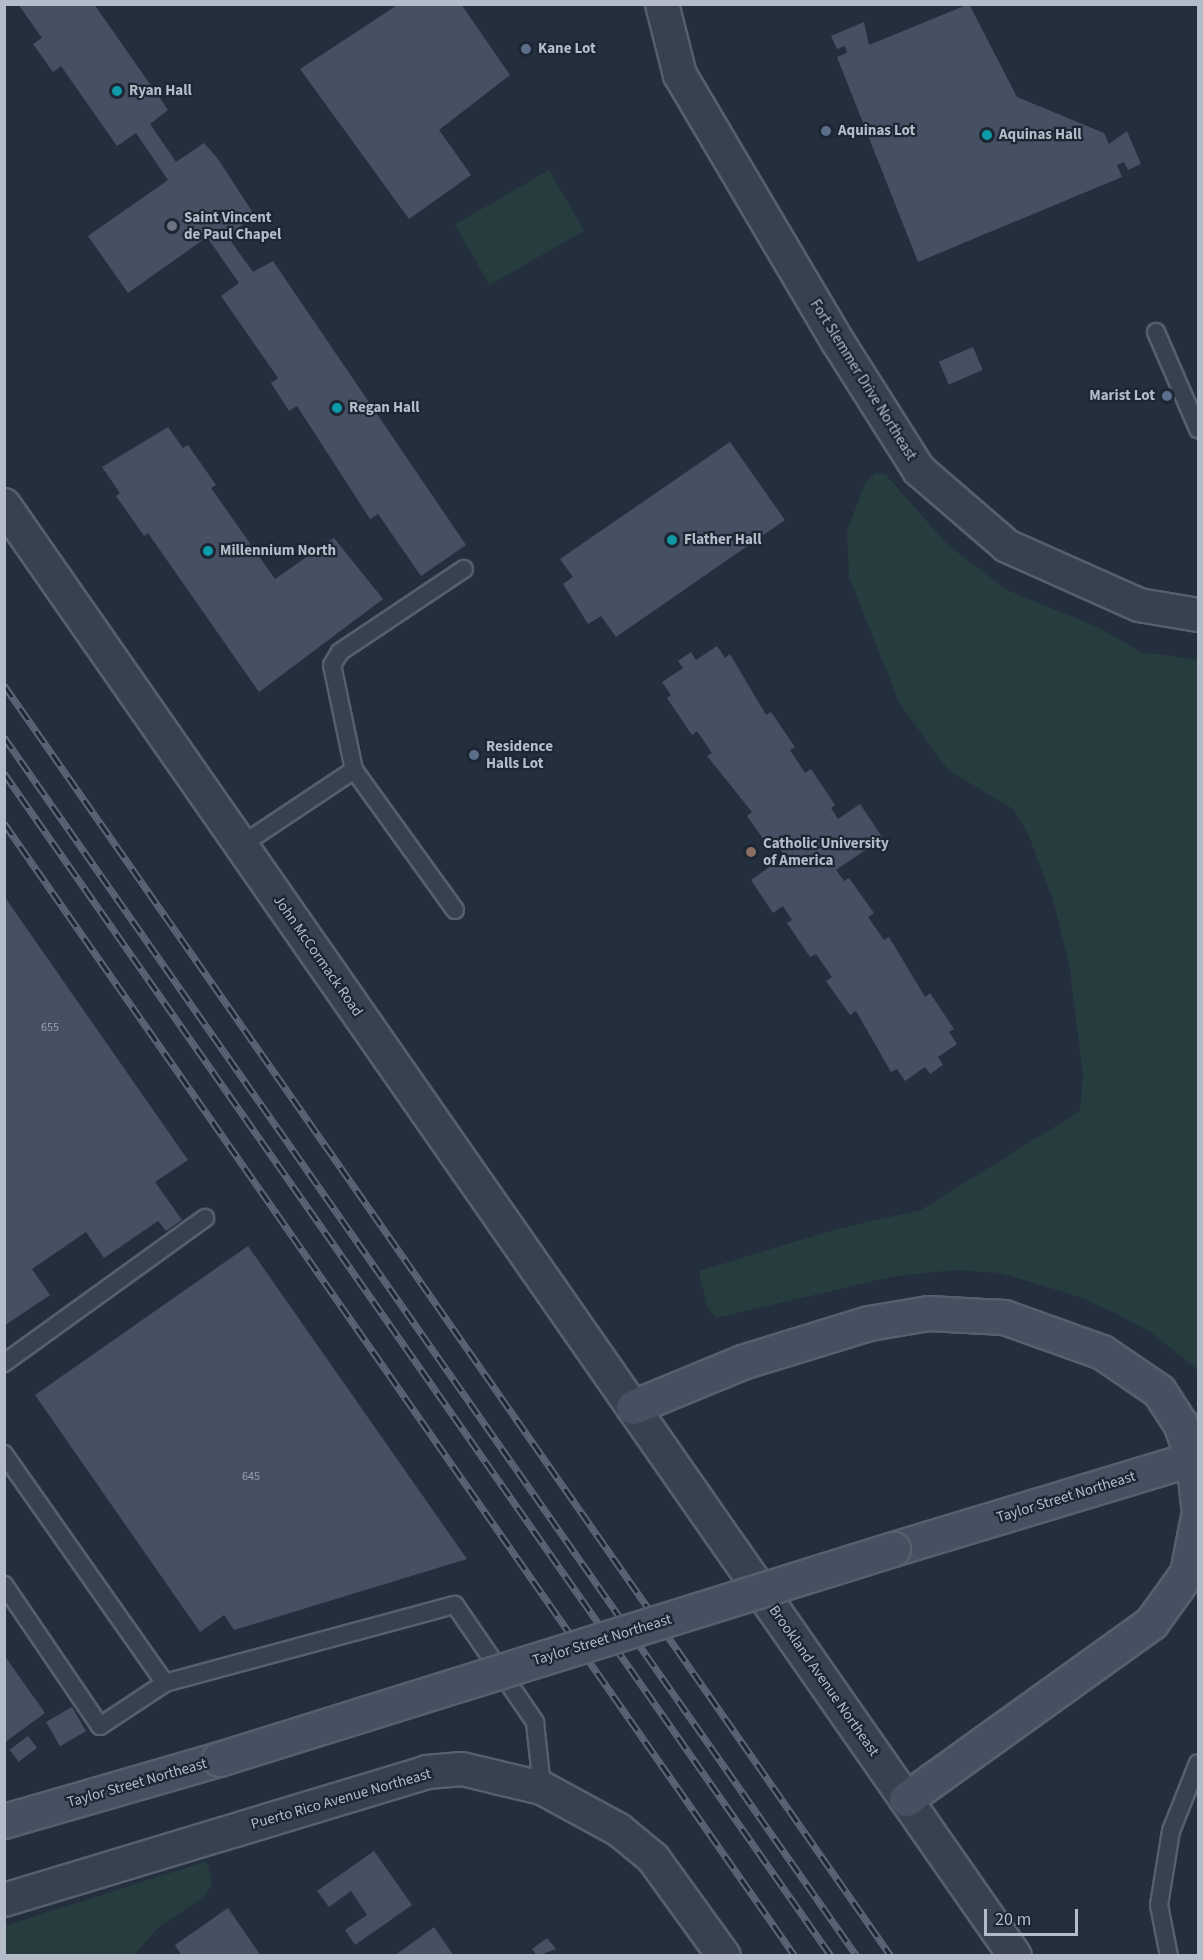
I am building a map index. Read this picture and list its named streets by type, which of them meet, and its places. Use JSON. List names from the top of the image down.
{
  "streets": {
    "main road": ["Taylor Street Northeast"],
    "street": [
      "Fort Slemmer Drive Northeast",
      "John McCormack Road",
      "Brookland Avenue Northeast",
      "Puerto Rico Avenue Northeast"
    ]
  },
  "crossings": [
    ["John McCormack Road", "Brookland Avenue Northeast"]
  ],
  "places": [
    "Kane Lot",
    "Ryan Hall",
    "Aquinas Lot",
    "Aquinas Hall",
    "Saint Vincent de Paul Chapel",
    "Marist Lot",
    "Regan Hall",
    "Flather Hall",
    "Millennium North",
    "Residence Halls Lot",
    "Catholic University of America"
  ],
  "house_numbers": ["655", "645"],
  "scale_bar": "20 m"
}
